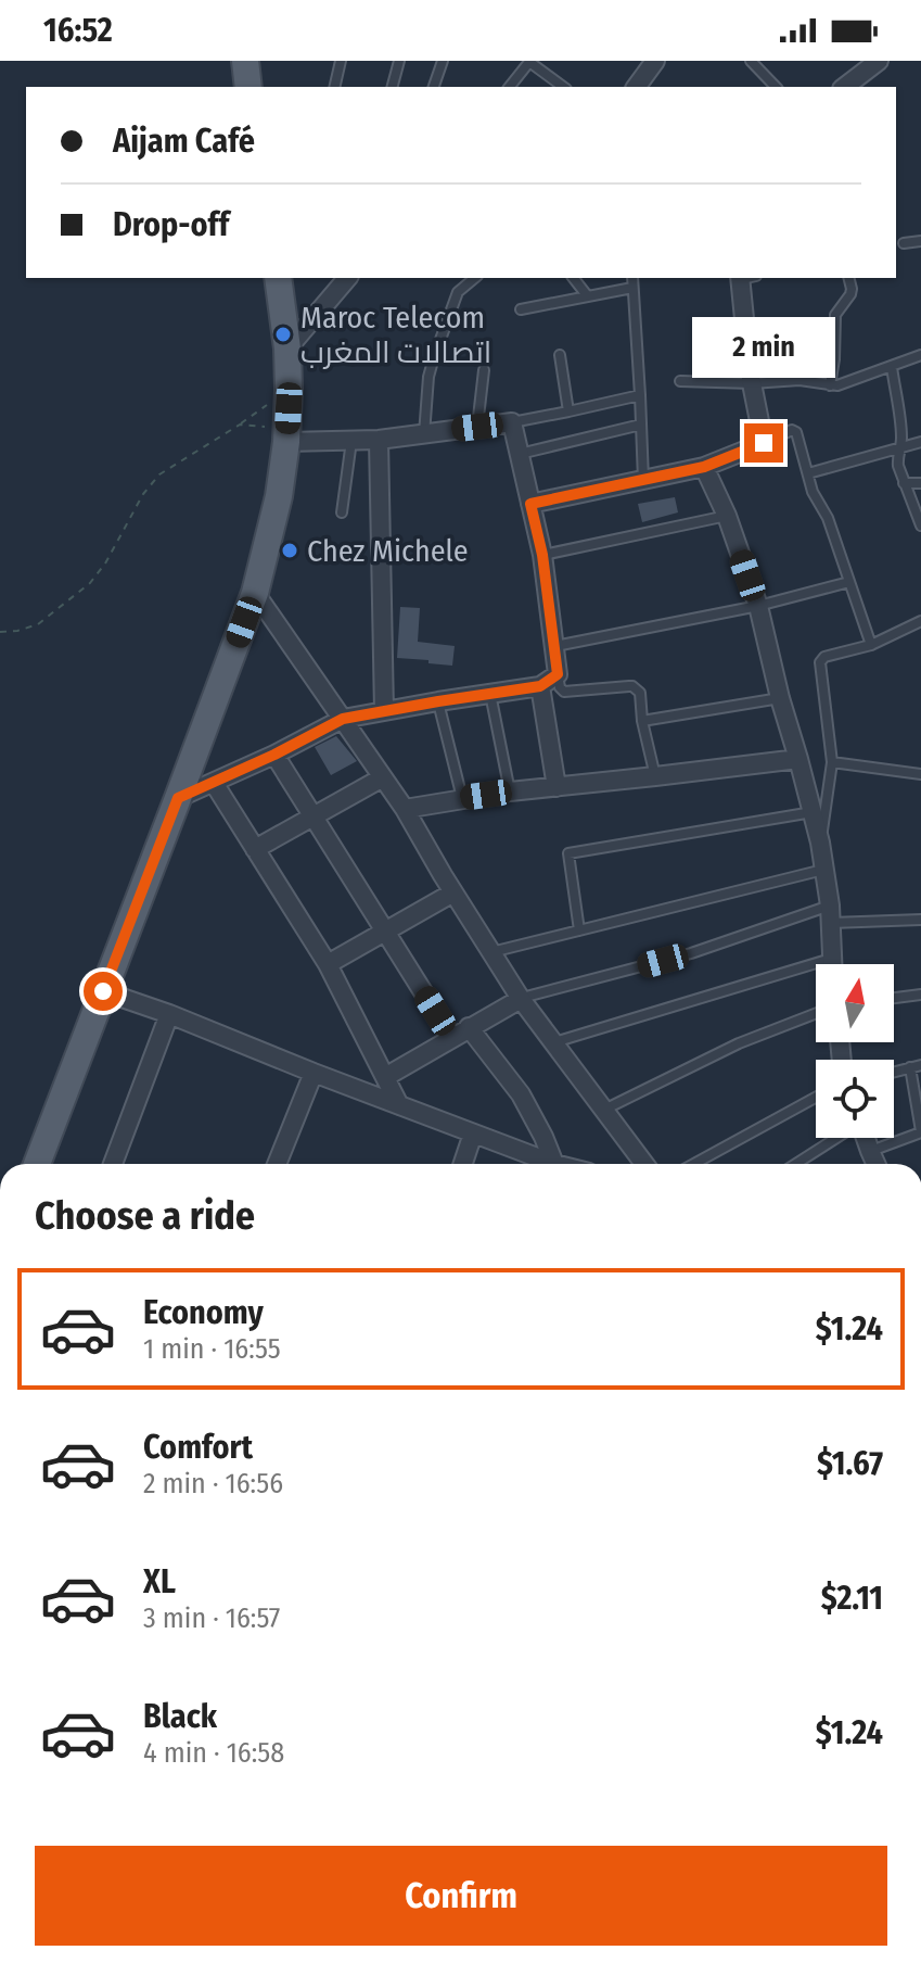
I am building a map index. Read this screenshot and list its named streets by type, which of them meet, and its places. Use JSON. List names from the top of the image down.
{
  "places": ["Maroc Telecom اتصالات المغرب", "Chez Michele"],
  "north": "top",
  "page": {
    "status": "16:52",
    "banner": ["Aijam Café", "Drop-off"],
    "bubble": "2 min",
    "heading": "Choose a ride",
    "list": [
      {
        "name": "Economy",
        "note": "1 min · 16:55",
        "value": "$1.24"
      },
      {
        "name": "Comfort",
        "note": "2 min · 16:56",
        "value": "$1.67"
      },
      {
        "name": "XL",
        "note": "3 min · 16:57",
        "value": "$2.11"
      },
      {
        "name": "Black",
        "note": "4 min · 16:58",
        "value": "$1.24"
      }
    ],
    "buttons": "Confirm"
  }
}
